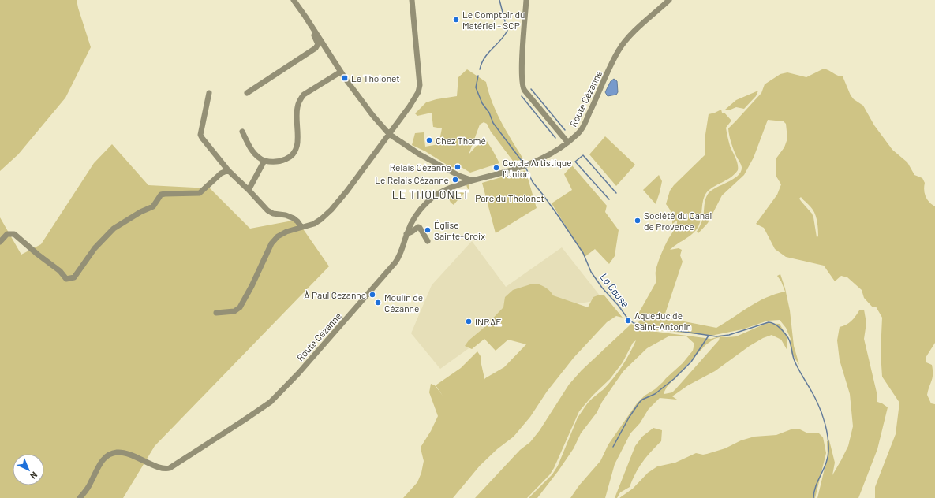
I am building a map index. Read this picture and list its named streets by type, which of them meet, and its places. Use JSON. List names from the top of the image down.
{
  "streets": {
    "street": ["Route Cézanne"]
  },
  "districts": ["LE THOLONET"],
  "water": ["La Cause"],
  "parks": ["Parc du Tholonet"],
  "places": {
    "other": [
      "Le Comptoir du Matériel - SCP",
      "Chez Thomé",
      "Relais Cézanne",
      "Cercle Artistique l'Union",
      "Le Relais Cézanne",
      "Société du Canal de Provence",
      "Église Sainte-Croix",
      "À Paul Cezannc",
      "Moulin de Cézanne",
      "Aqueduc de Saint-Antonin",
      "INRAE"
    ],
    "transit": ["Le Tholonet"]
  },
  "north": "bottom right"
}
